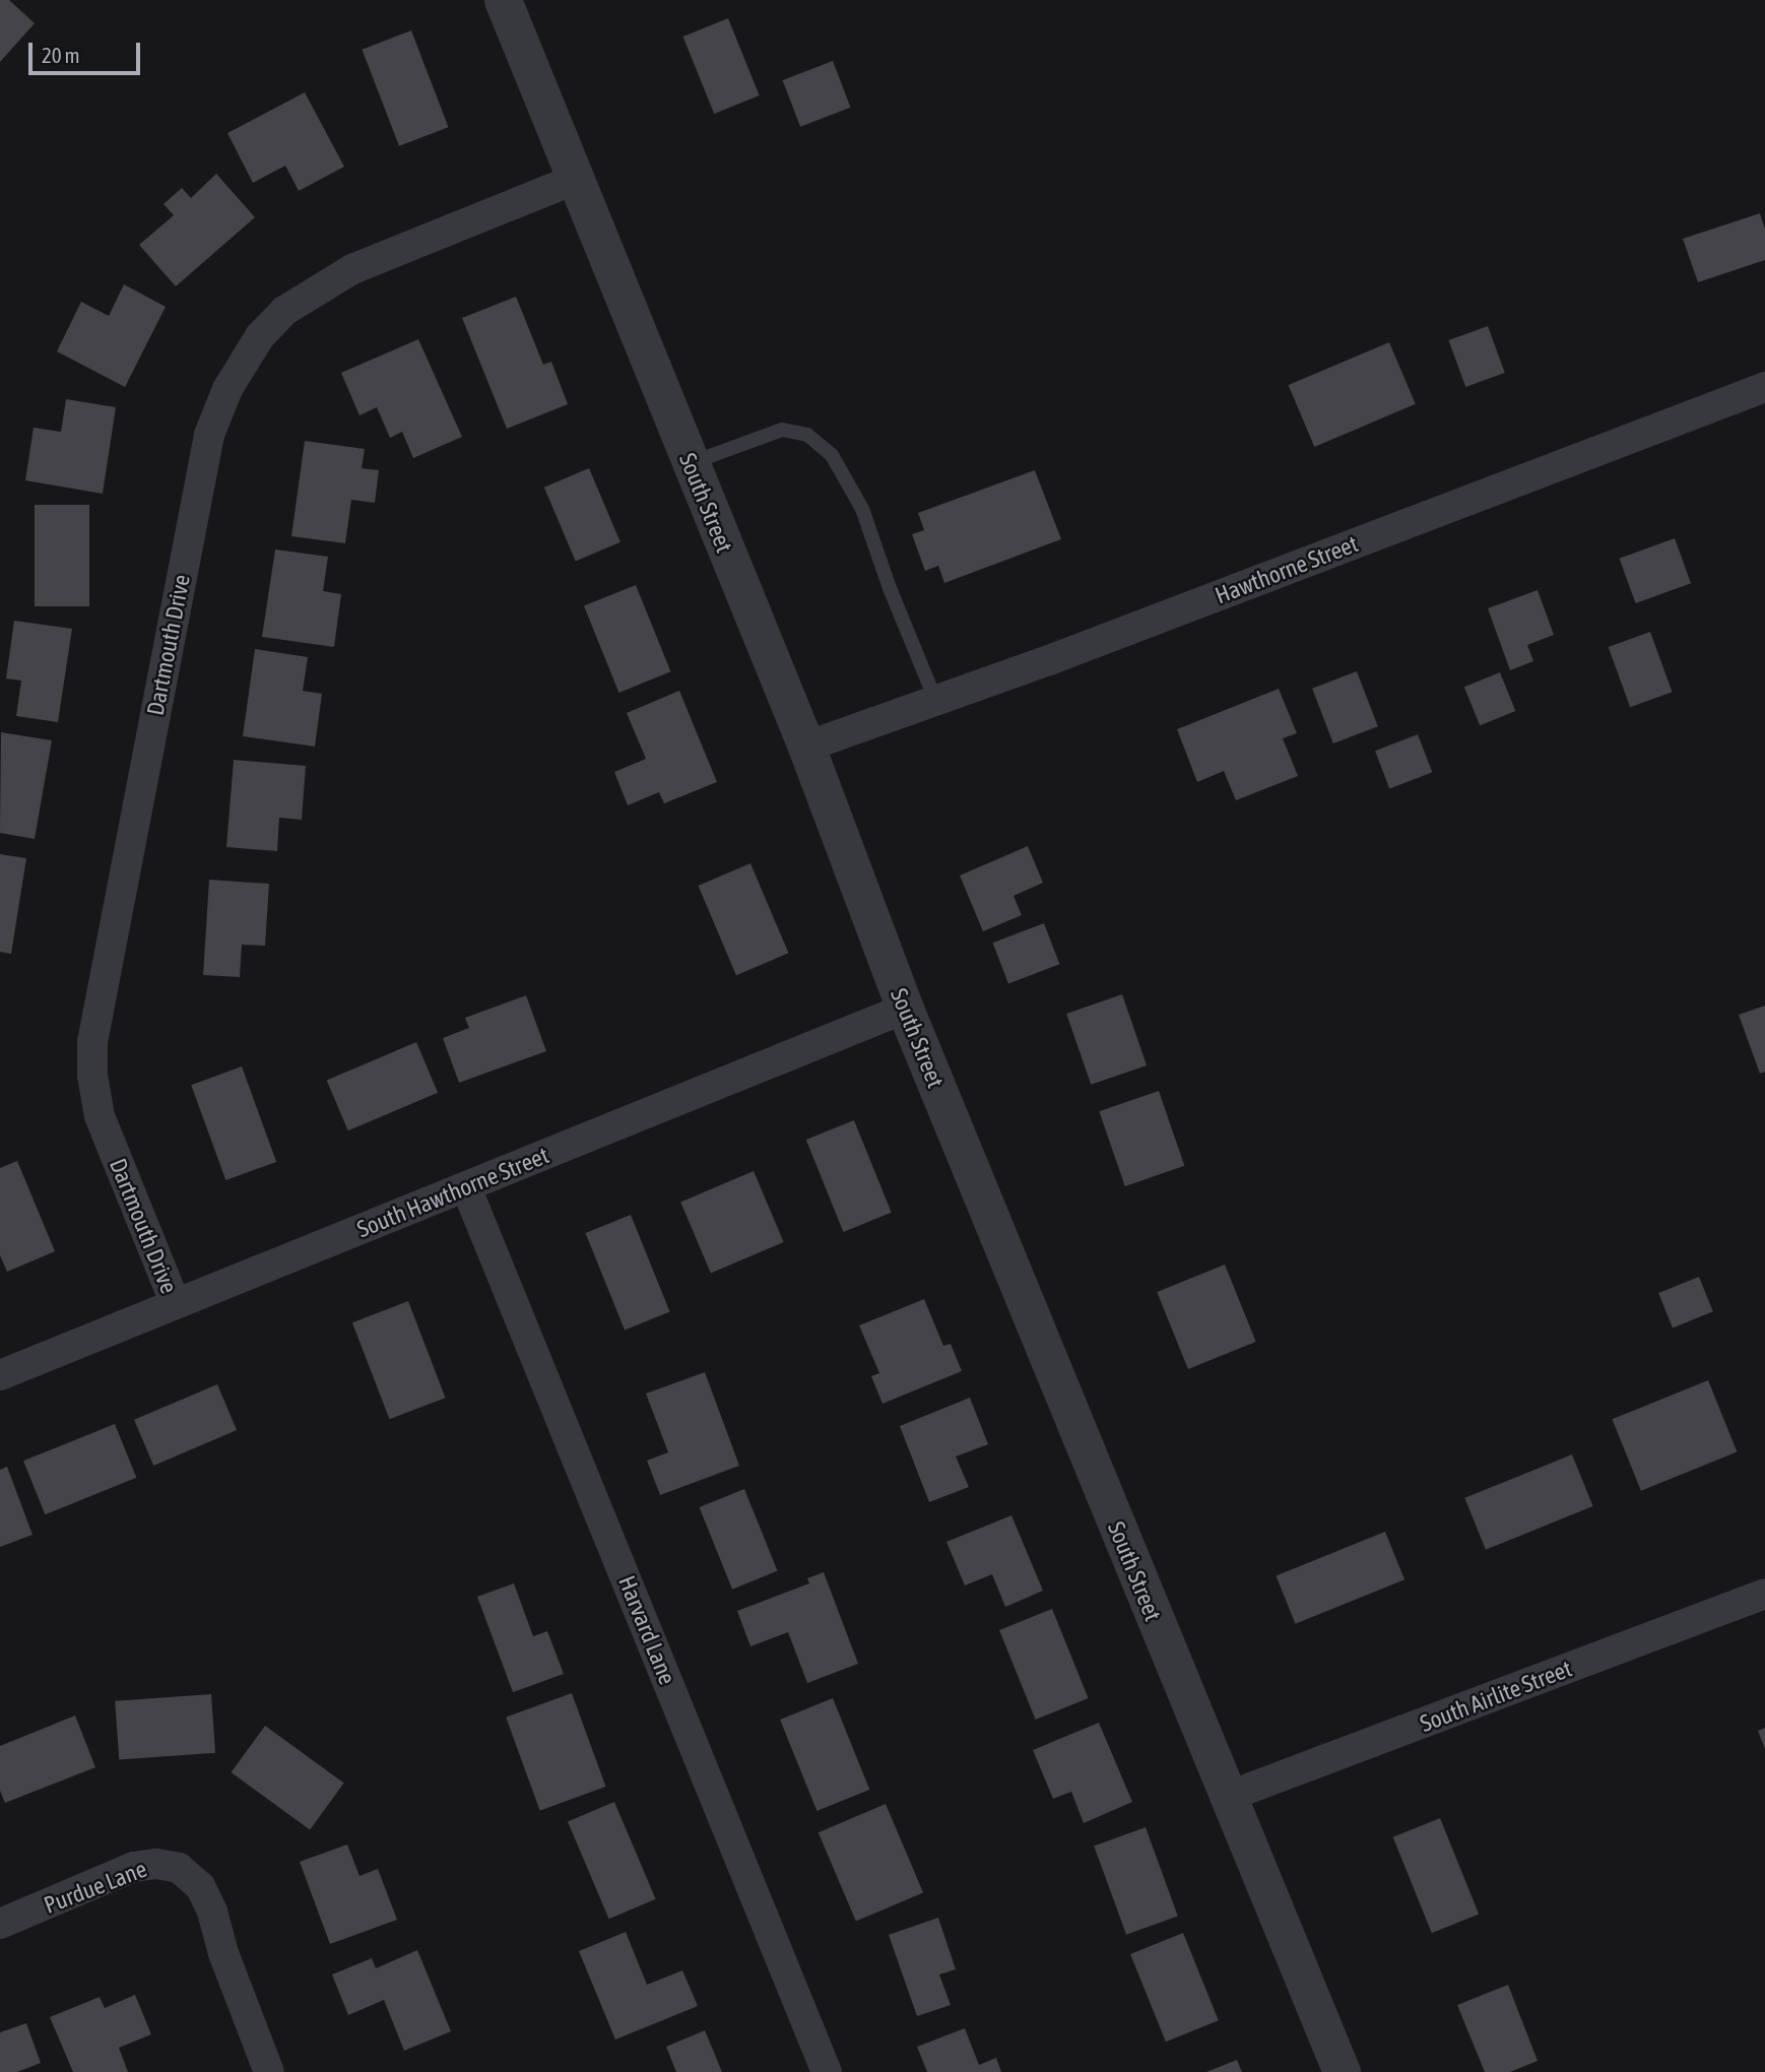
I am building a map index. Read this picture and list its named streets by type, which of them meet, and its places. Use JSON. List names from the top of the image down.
{
  "streets": {
    "street": [
      "South Street",
      "Hawthorne Street",
      "Dartmouth Drive",
      "South Hawthorne Street",
      "Harvard Lane",
      "South Airlite Street",
      "Purdue Lane"
    ]
  },
  "crossings": [
    ["South Street", "Hawthorne Street"],
    ["South Street", "Dartmouth Drive"],
    ["South Street", "South Hawthorne Street"],
    ["South Street", "South Airlite Street"],
    ["Dartmouth Drive", "South Hawthorne Street"],
    ["South Hawthorne Street", "Harvard Lane"]
  ],
  "scale_bar": "20 m"
}
